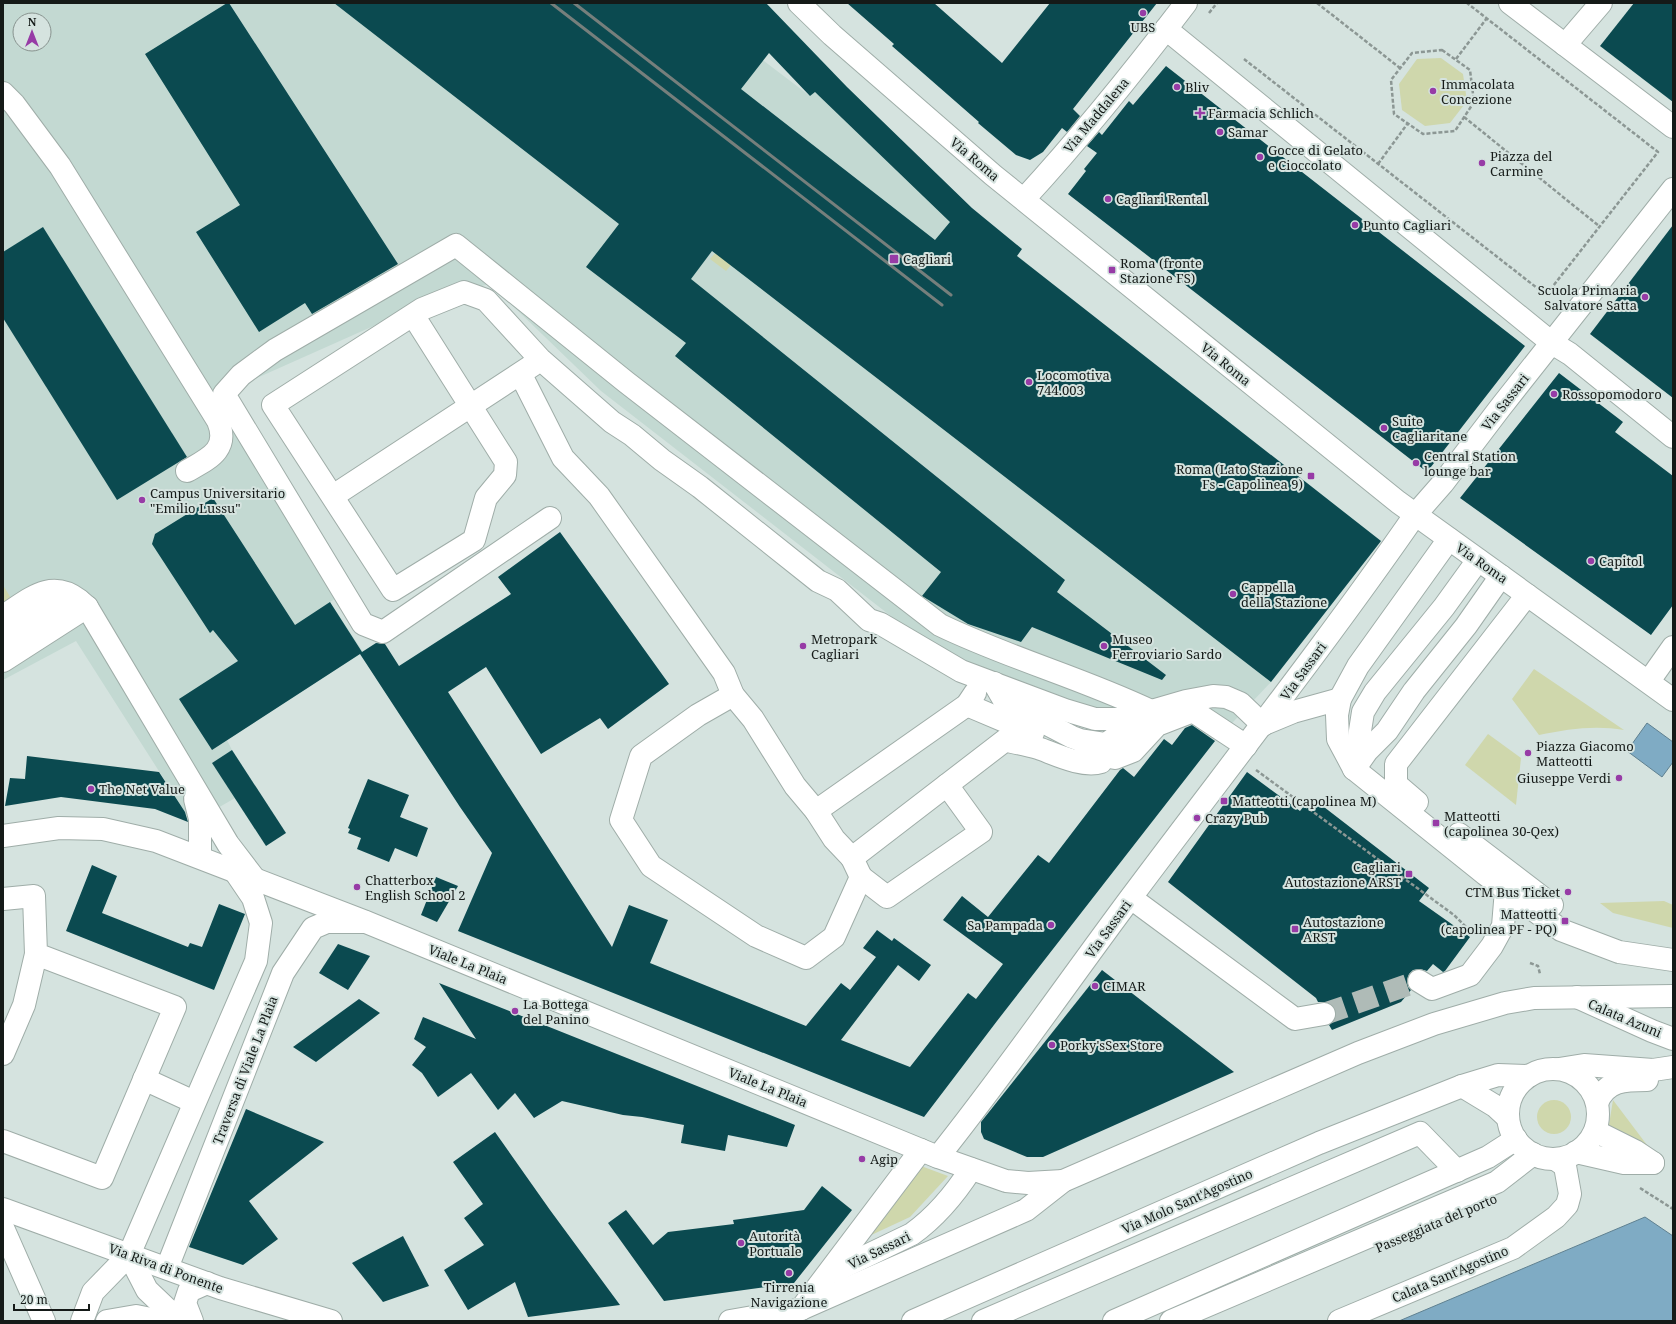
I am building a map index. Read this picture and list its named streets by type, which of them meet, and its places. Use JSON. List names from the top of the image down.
{
  "streets": {
    "main road": [
      "Via Maddalena",
      "Via Roma",
      "Via Sassari",
      "Viale La Plaia",
      "Calata Azuni",
      "Traversa di Viale La Plaia",
      "Via Molo Sant'Agostino",
      "Via Riva di Ponente",
      "Calata Sant'Agostino"
    ]
  },
  "crossings": [
    ["Via Maddalena", "Via Roma"],
    ["Via Roma", "Via Sassari"],
    ["Via Sassari", "Viale La Plaia"],
    ["Viale La Plaia", "Traversa di Viale La Plaia"],
    ["Traversa di Viale La Plaia", "Via Riva di Ponente"],
    ["Via Molo Sant'Agostino", "Calata Sant'Agostino"]
  ],
  "places": {
    "other": [
      "UBS",
      "Bliv",
      "Immacolata Concezione",
      "Samar",
      "Gocce di Gelato e Cioccolato",
      "Piazza del Carmine",
      "Cagliari Rental",
      "Punto Cagliari",
      "Scuola Primaria Salvatore Satta",
      "Locomotiva 744.003",
      "Rossopomodoro",
      "Suite Cagliaritane",
      "Central Station lounge bar",
      "Campus Universitario \"Emilio Lussu\"",
      "Capitol",
      "Cappella della Stazione",
      "Metropark Cagliari",
      "Museo Ferroviario Sardo",
      "Piazza Giacomo Matteotti",
      "Giuseppe Verdi",
      "The Net Value",
      "Crazy Pub",
      "Chatterbox English School 2",
      "CTM Bus Ticket",
      "Sa Pampada",
      "CIMAR",
      "La Bottega del Panino",
      "Porky'sSex Store",
      "Agip",
      "Autorità Portuale",
      "Tirrenia Navigazione"
    ],
    "health": ["Farmacia Schlich"],
    "transit": [
      "Cagliari",
      "Roma (fronte Stazione FS)",
      "Roma (Lato Stazione Fs - Capolinea 9)",
      "Matteotti (capolinea M)",
      "Matteotti (capolinea 30-Qex)",
      "Cagliari Autostazione ARST",
      "Matteotti (capolinea PF - PQ)",
      "Autostazione ARST"
    ]
  },
  "scale_bar": "20 m",
  "north": "top"
}
